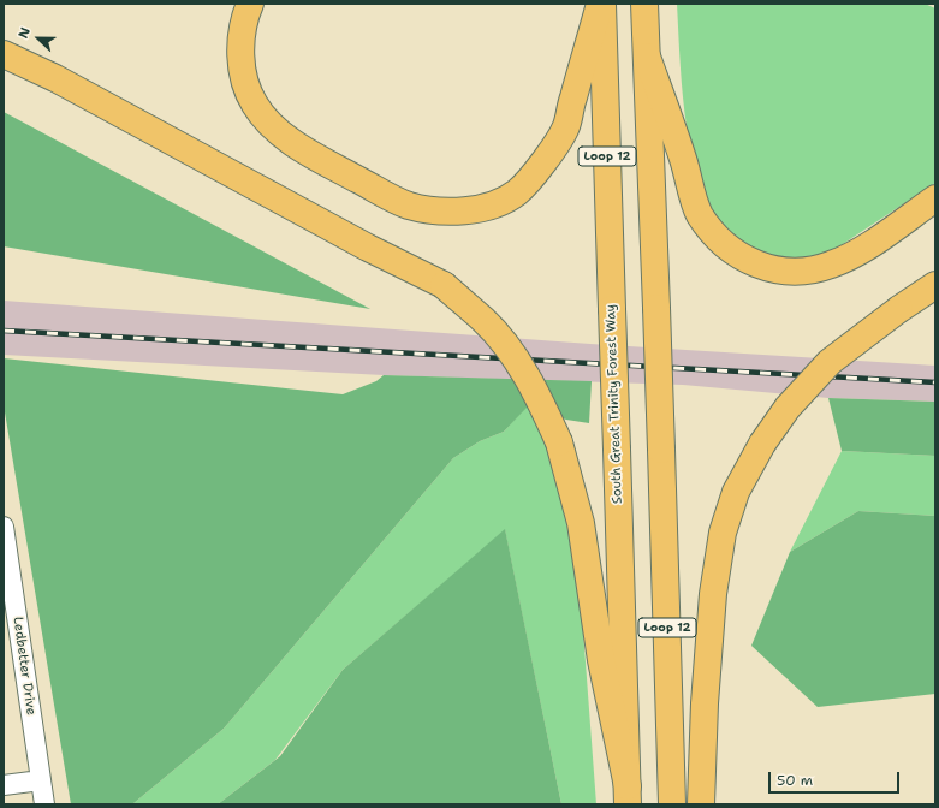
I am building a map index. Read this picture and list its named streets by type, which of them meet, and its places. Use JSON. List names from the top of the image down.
{
  "streets": {
    "main road": ["Loop 12", "South Great Trinity Forest Way"],
    "street": ["Ledbetter Drive"]
  },
  "scale_bar": "50 m",
  "north": "left"
}
